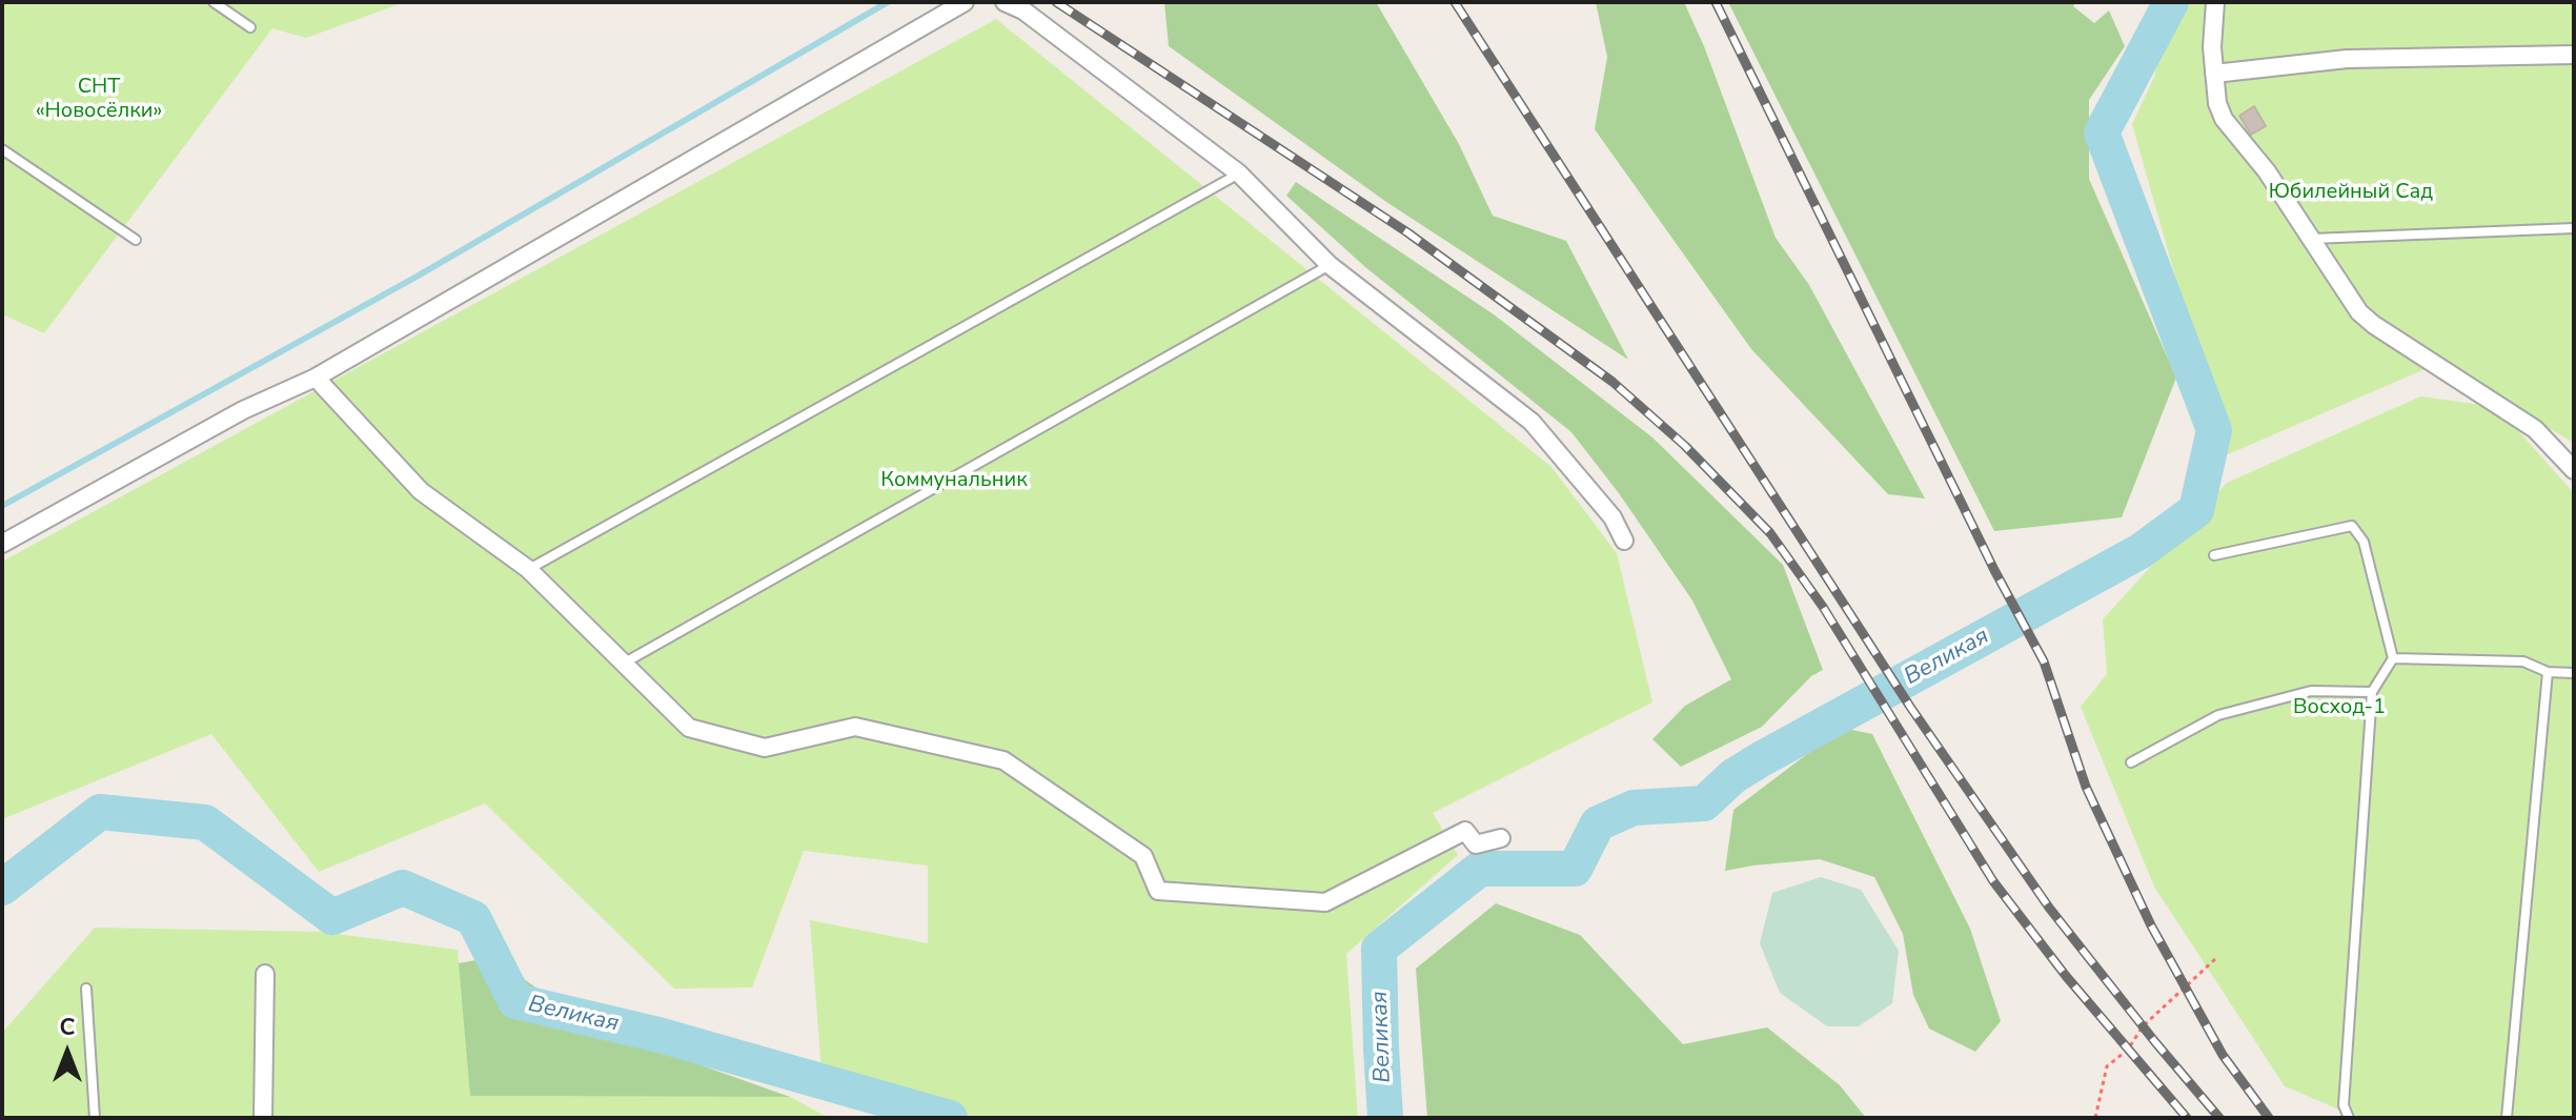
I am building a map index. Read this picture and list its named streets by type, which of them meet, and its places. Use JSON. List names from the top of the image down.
{
  "water": ["Великая"],
  "parks": [
    "СНТ «Новосёлки»",
    "Юбилейный Сад",
    "Коммунальник",
    "Восход-1"
  ],
  "north": "top"
}
